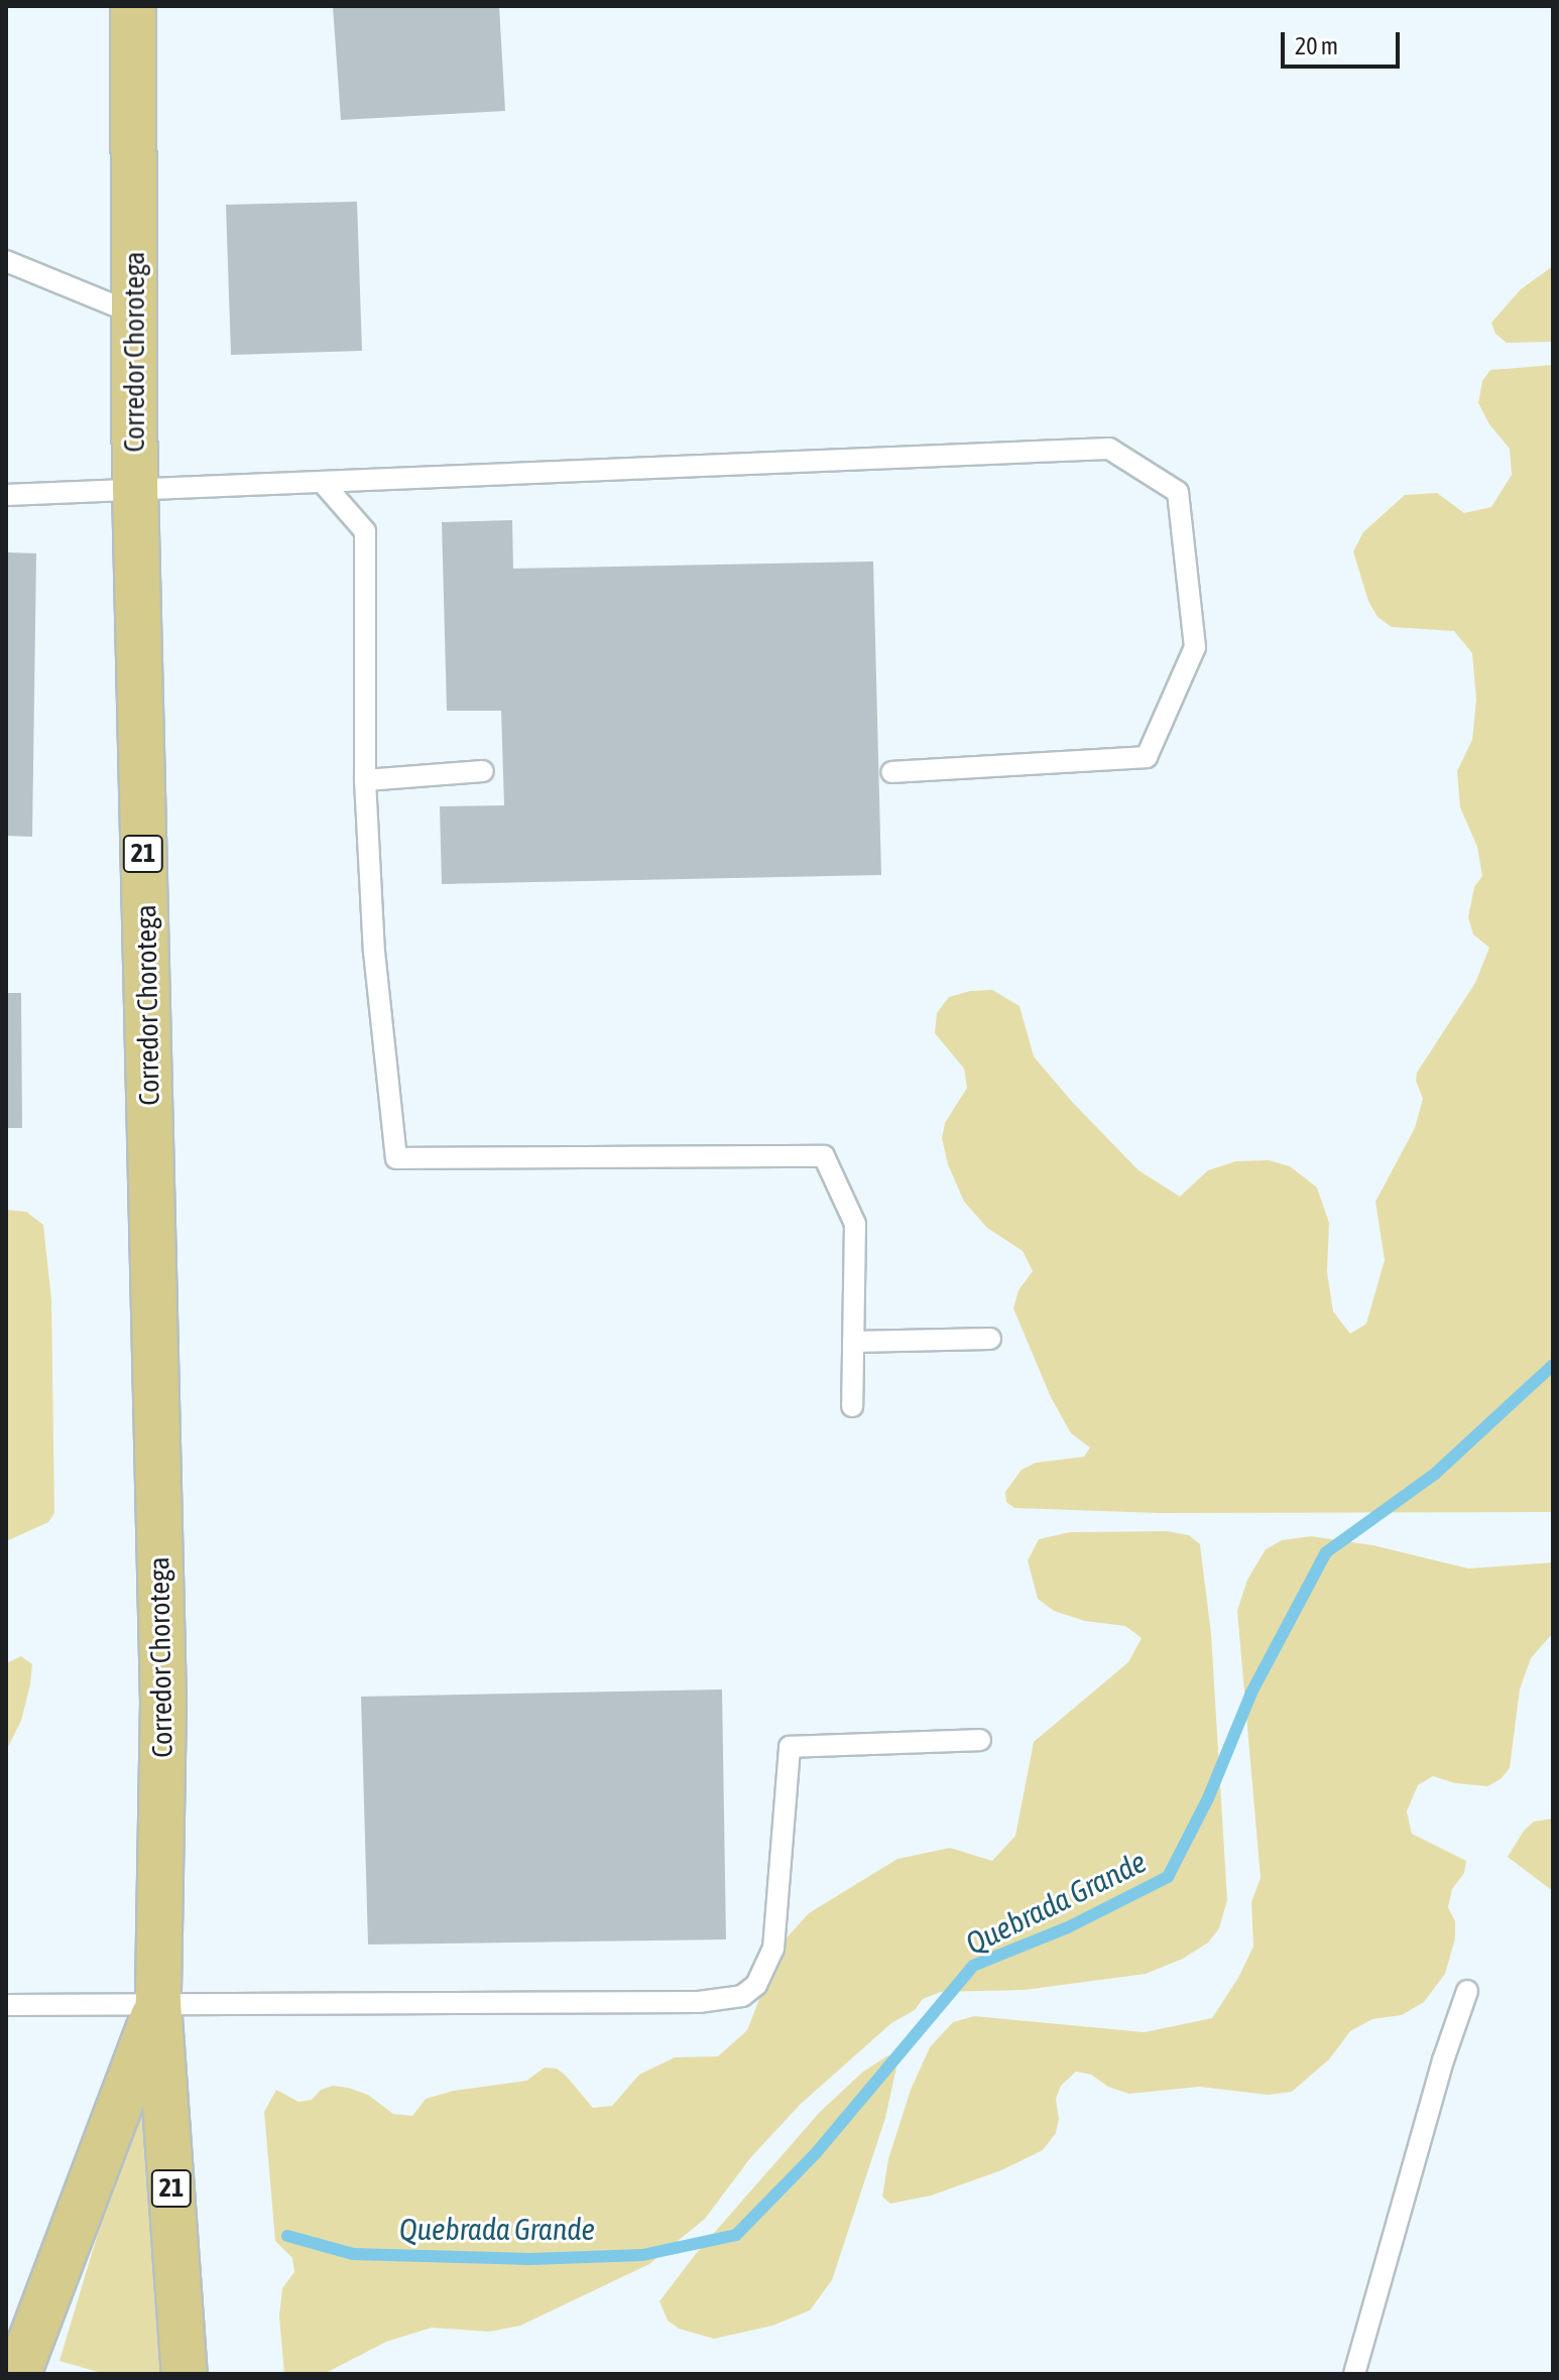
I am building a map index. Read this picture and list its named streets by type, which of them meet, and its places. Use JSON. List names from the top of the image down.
{
  "streets": {
    "main road": ["Corredor Chorotega", "21"]
  },
  "water": ["Quebrada Grande"],
  "scale_bar": "20 m"
}
